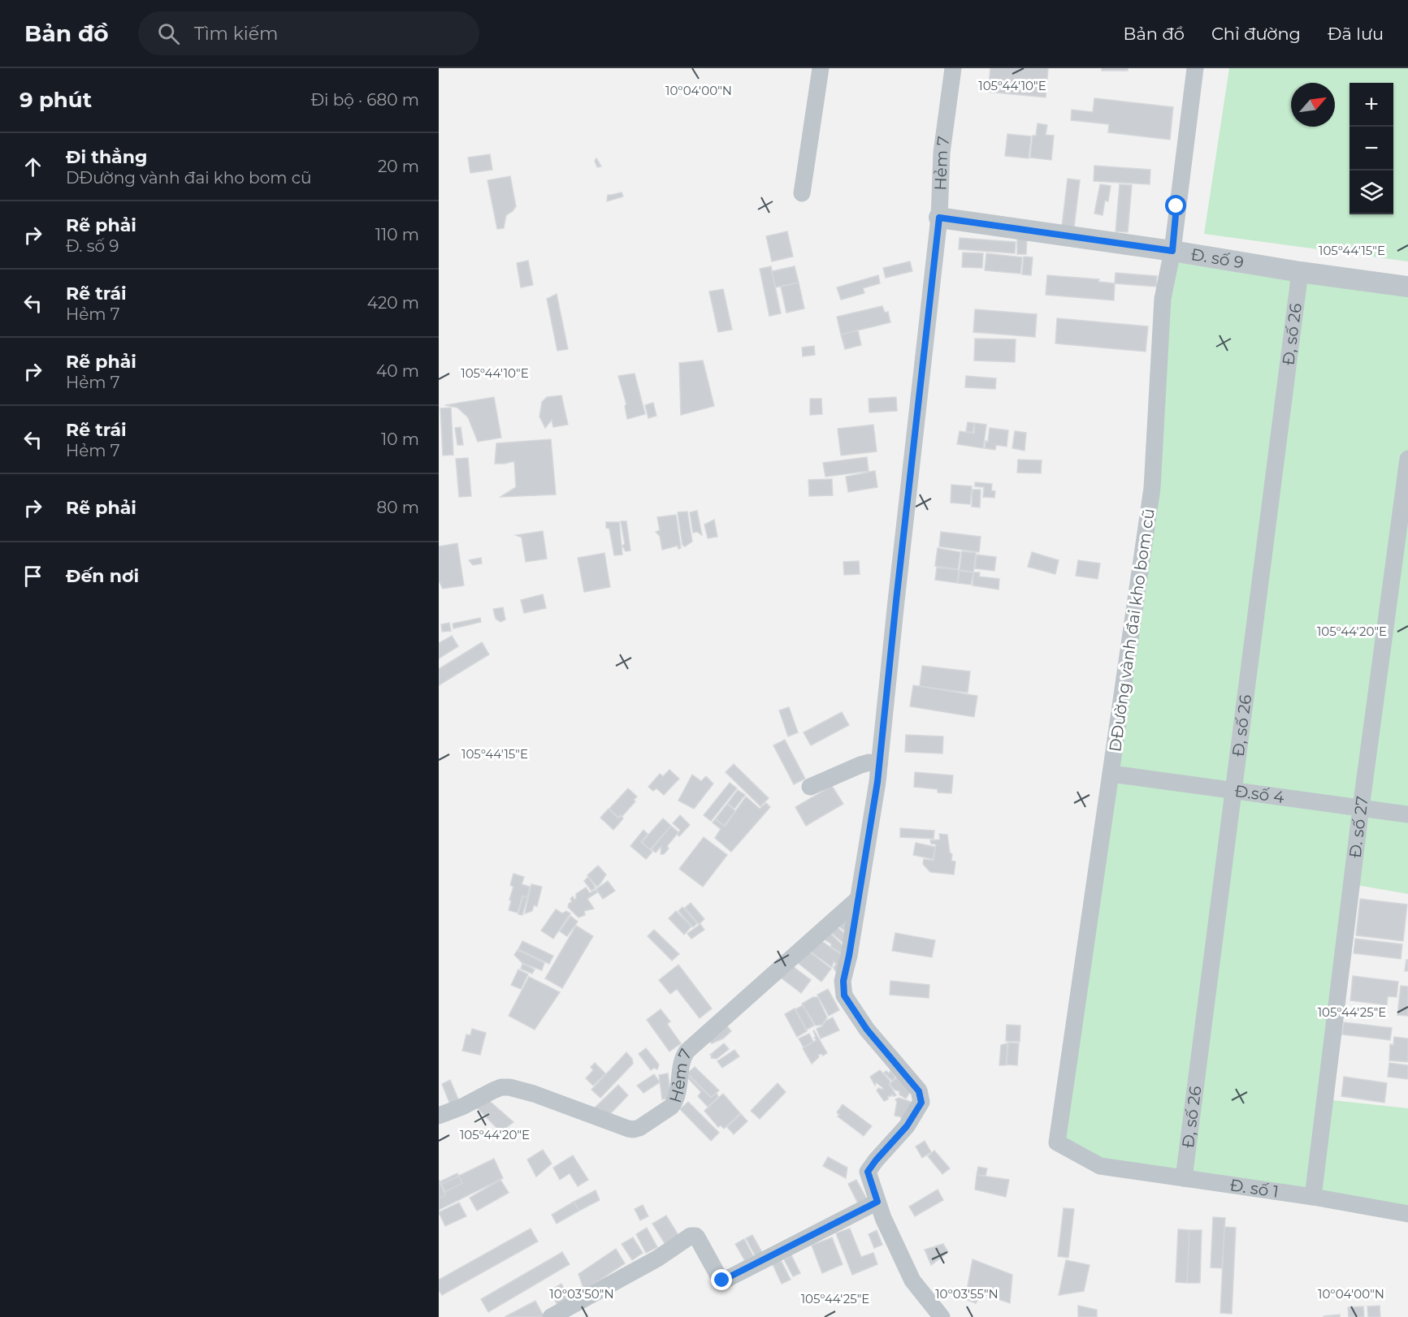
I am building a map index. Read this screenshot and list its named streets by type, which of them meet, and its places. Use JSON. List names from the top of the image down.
{
  "streets": {
    "street": [
      "Hẻm 7",
      "Đ. số 9",
      "Đ, số 26",
      "DĐường vành đai kho bom cũ",
      "Đ.số 4",
      "Đ. số 27",
      "Đ. số 1"
    ]
  },
  "crossings": [
    ["Hẻm 7", "Đ. số 9"],
    ["Đ. số 9", "Đ, số 26"],
    ["Đ. số 9", "DĐường vành đai kho bom cũ"],
    ["Đ, số 26", "Đ.số 4"],
    ["Đ, số 26", "Đ. số 1"],
    ["DĐường vành đai kho bom cũ", "Đ.số 4"],
    ["DĐường vành đai kho bom cũ", "Đ. số 1"],
    ["Đ.số 4", "Đ. số 27"],
    ["Đ. số 27", "Đ. số 1"]
  ],
  "north": "top right",
  "page": {
    "header": "Bản đồ",
    "search": "Tìm kiếm",
    "nav": ["Bản đồ", "Chỉ đường", "Đã lưu"],
    "heading": ["9 phút", "Đi bộ · 680 m"],
    "map_buttons": ["+", "−"],
    "list": [
      ["Đi thẳng", "DĐường vành đai kho bom cũ", "20 m"],
      ["Rẽ phải", "Đ. số 9", "110 m"],
      ["Rẽ trái", "Hẻm 7", "420 m"],
      ["Rẽ phải", "Hẻm 7", "40 m"],
      ["Rẽ trái", "Hẻm 7", "10 m"],
      ["Rẽ phải", "80 m"],
      "Đến nơi"
    ]
  },
  "coordinates": [
    "105°44'10\"E",
    "10°04'00\"N",
    "105°44'15\"E",
    "105°44'20\"E",
    "105°44'25\"E",
    "10°03'50\"N",
    "10°03'55\"N"
  ]
}
